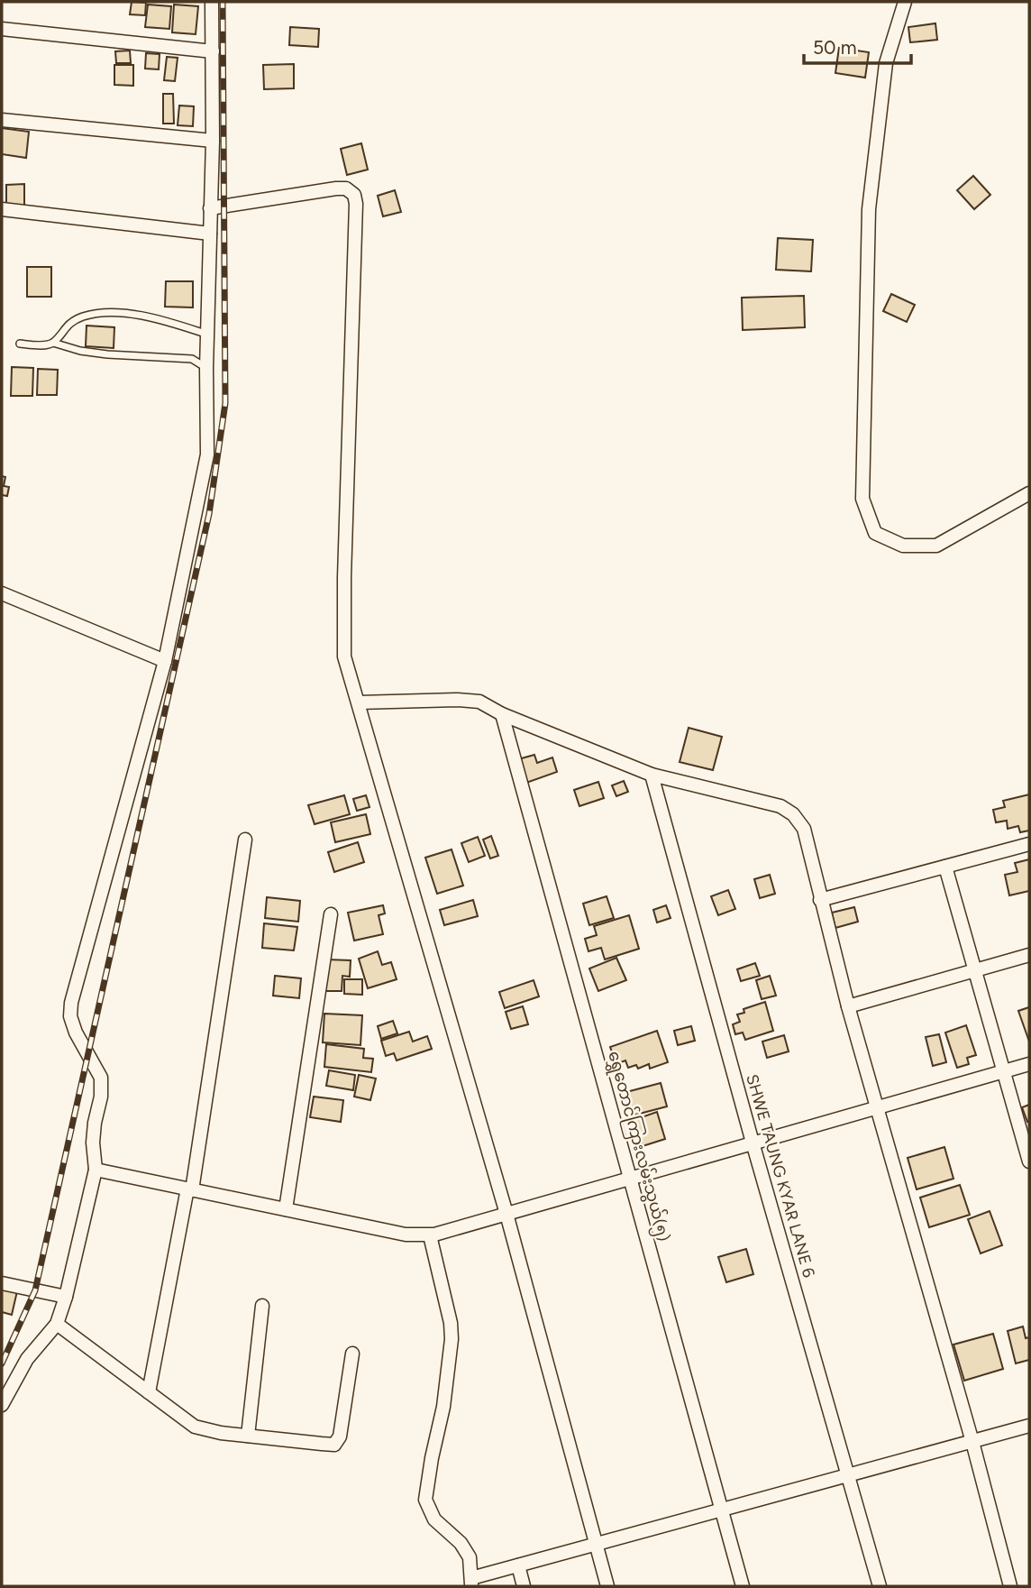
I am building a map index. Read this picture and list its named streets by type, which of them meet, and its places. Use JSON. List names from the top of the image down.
{
  "streets": {
    "street": ["ရွှေတောင်ကြားလမ်းသွယ်(၅)", "SHWE TAUNG KYAR LANE 6"]
  },
  "scale_bar": "50 m"
}
